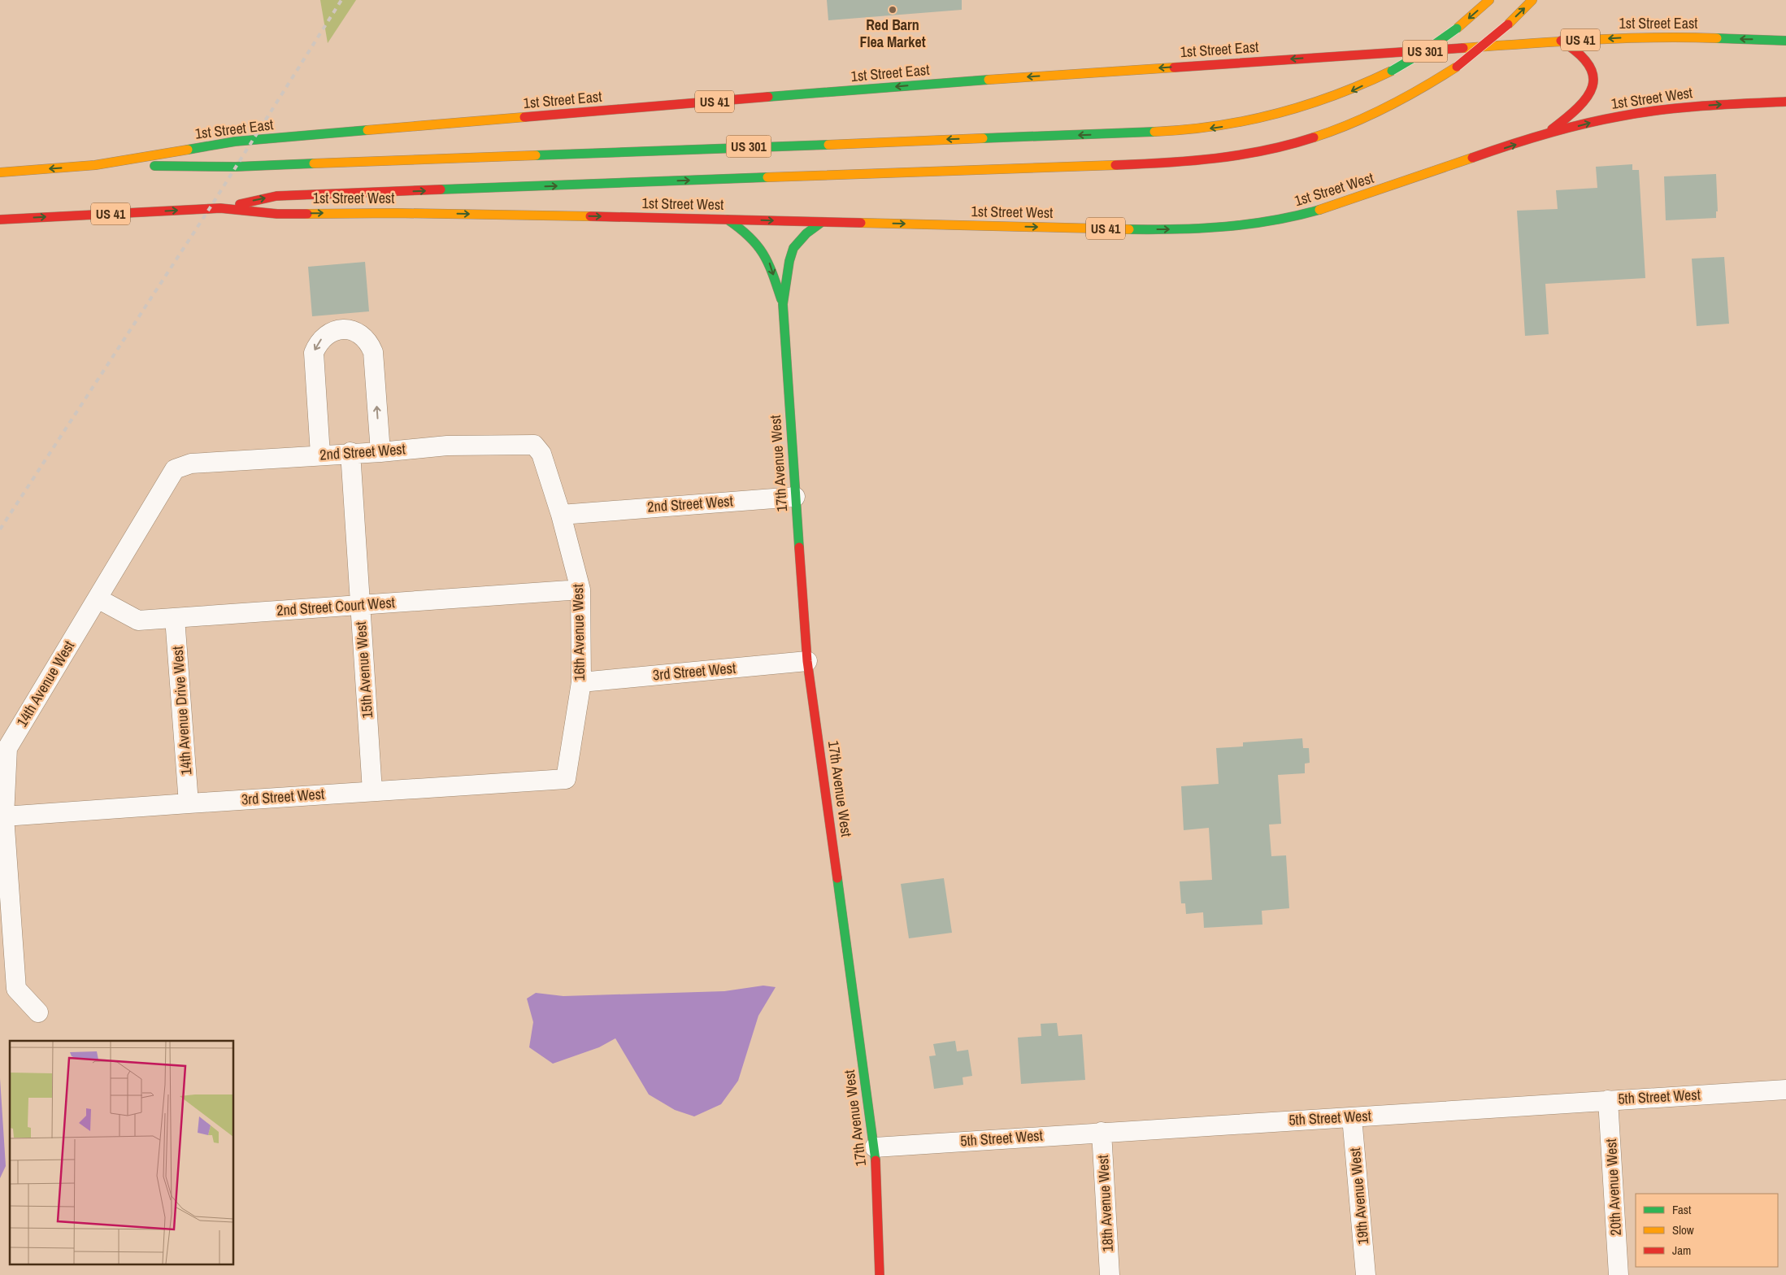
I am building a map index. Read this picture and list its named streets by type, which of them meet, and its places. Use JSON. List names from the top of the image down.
{
  "streets": {
    "main road": [
      "1st Street East",
      "US 41",
      "US 301",
      "1st Street West",
      "17th Avenue West"
    ],
    "street": [
      "2nd Street West",
      "2nd Street Court West",
      "16th Avenue West",
      "15th Avenue West",
      "3rd Street West",
      "14th Avenue West",
      "14th Avenue Drive West",
      "5th Street West",
      "20th Avenue West",
      "19th Avenue West",
      "18th Avenue West"
    ]
  },
  "crossings": [
    ["1st Street East", "US 301"],
    ["1st Street West", "17th Avenue West"],
    ["2nd Street West", "17th Avenue West"],
    ["2nd Street West", "16th Avenue West"],
    ["2nd Street West", "15th Avenue West"],
    ["2nd Street West", "14th Avenue West"],
    ["17th Avenue West", "3rd Street West"],
    ["17th Avenue West", "5th Street West"],
    ["2nd Street Court West", "16th Avenue West"],
    ["2nd Street Court West", "15th Avenue West"],
    ["2nd Street Court West", "14th Avenue West"],
    ["2nd Street Court West", "14th Avenue Drive West"],
    ["16th Avenue West", "3rd Street West"],
    ["15th Avenue West", "3rd Street West"],
    ["3rd Street West", "14th Avenue West"],
    ["3rd Street West", "14th Avenue Drive West"],
    ["5th Street West", "20th Avenue West"],
    ["5th Street West", "19th Avenue West"],
    ["5th Street West", "18th Avenue West"]
  ],
  "places": ["Red Barn Flea Market"],
  "legend": ["Fast", "Slow", "Jam"]
}
